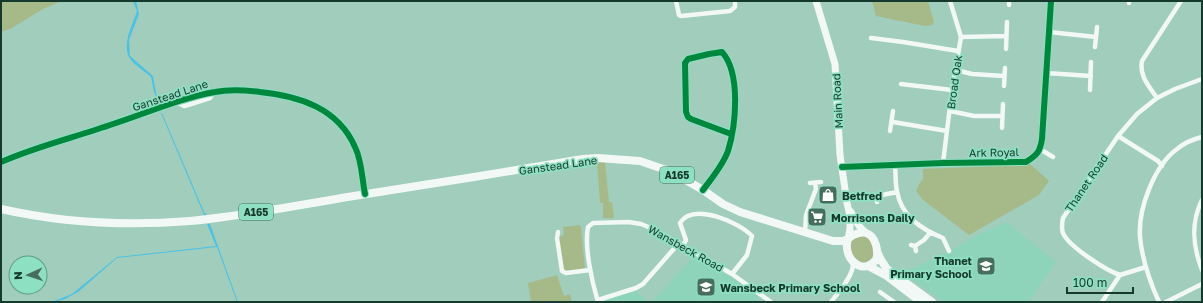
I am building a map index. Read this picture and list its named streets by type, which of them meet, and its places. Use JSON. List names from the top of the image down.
{
  "streets": {
    "highway": ["Ganstead Lane", "A165"],
    "main road": ["Main Road"],
    "street": [
      "Broad Oak",
      "Ark Royal",
      "Thanet Road",
      "Wansbeck Road"
    ]
  },
  "crossings": [
    ["Broad Oak", "Ark Royal"],
    ["Ganstead Lane", "Main Road"],
    ["Ganstead Lane", "A165"],
    ["Main Road", "Ark Royal"],
    ["Main Road", "A165"]
  ],
  "places": {
    "shop": ["Betfred"],
    "supermarket": ["Morrisons Daily"],
    "school or university": ["Thanet Primary School", "Wansbeck Primary School"]
  },
  "scale_bar": "100 m",
  "north": "left"
}
